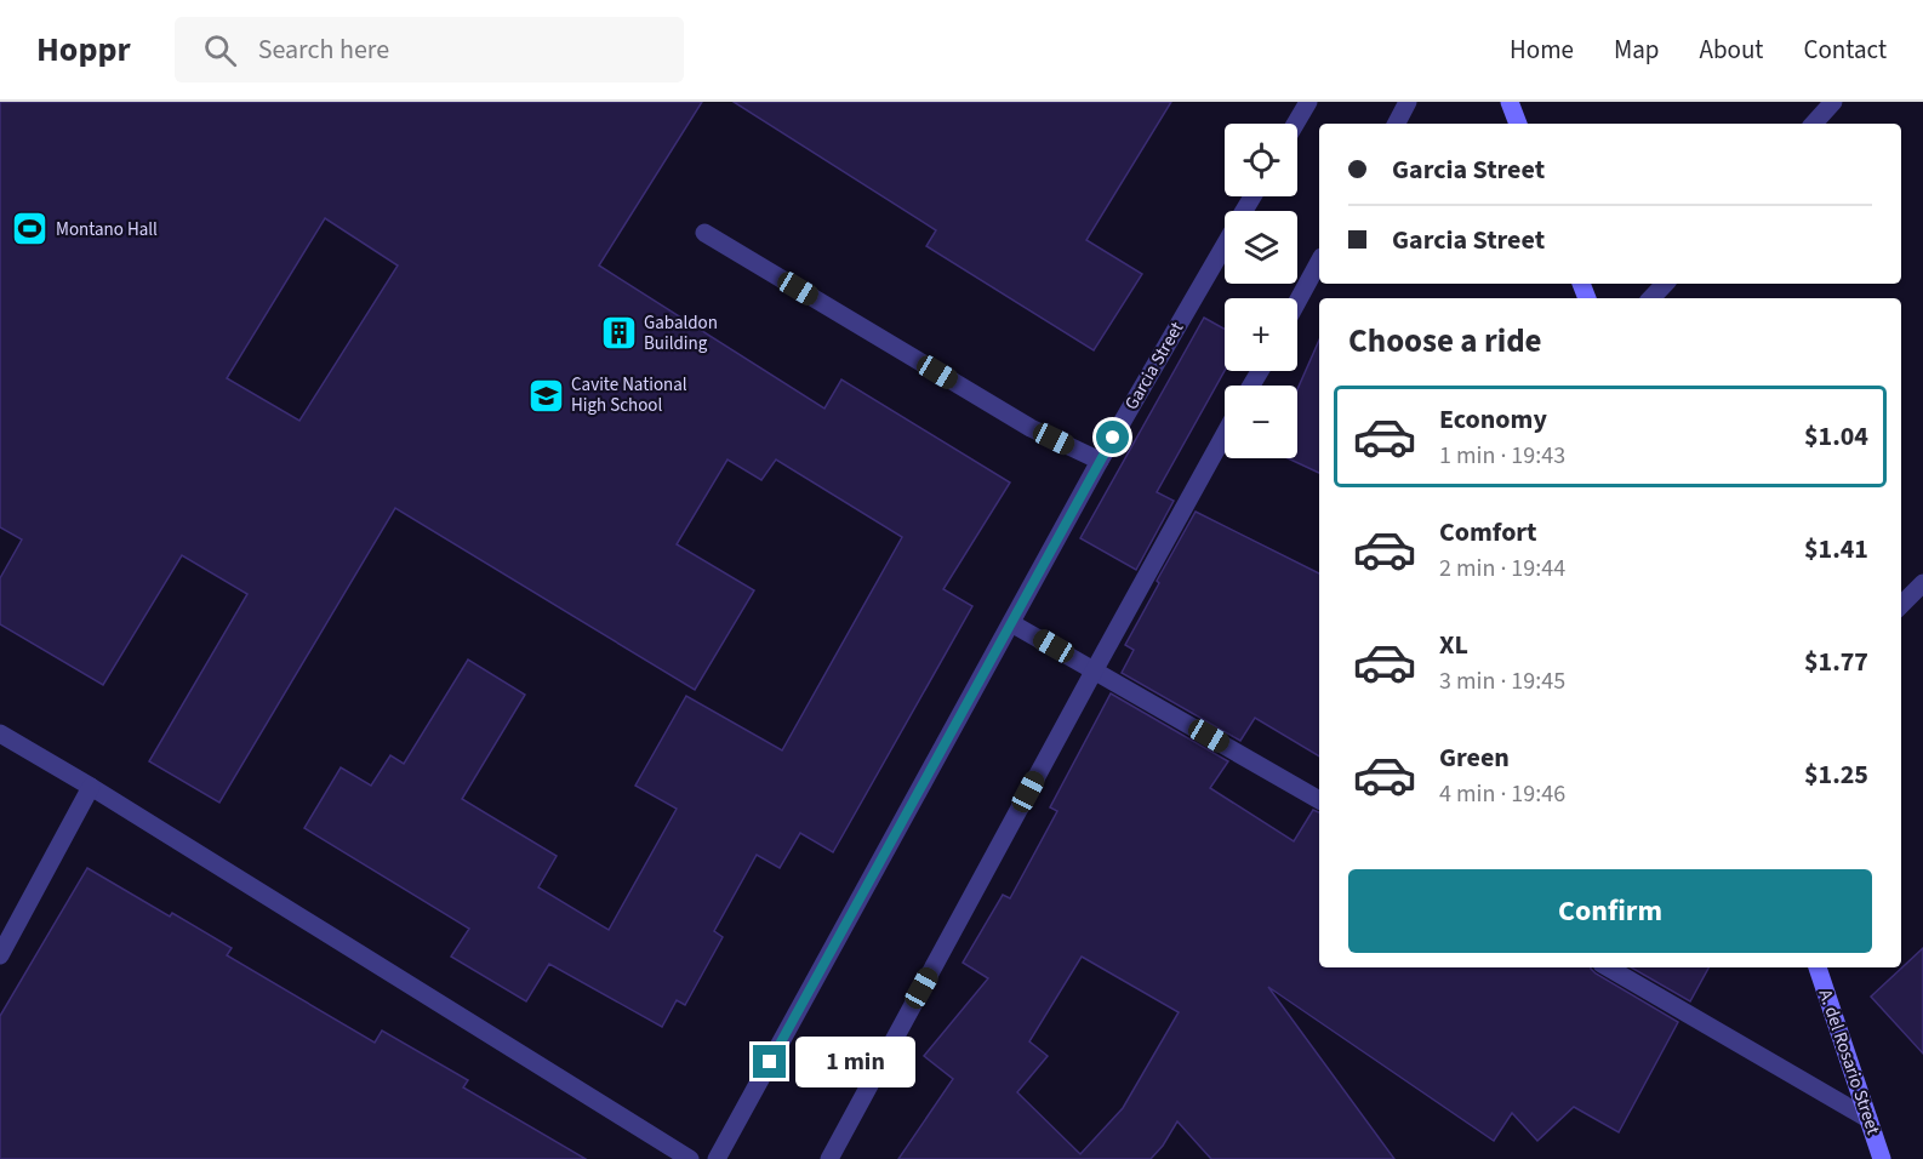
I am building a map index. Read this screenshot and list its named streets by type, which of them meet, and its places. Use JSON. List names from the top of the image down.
{
  "streets": {
    "street": ["Garcia Street", "A. del Rosario Street"]
  },
  "places": {
    "sports": ["Montano Hall"],
    "building": ["Gabaldon Building"],
    "school or university": ["Cavite National High School"]
  },
  "page": {
    "header": "Hoppr",
    "search": "Search here",
    "nav": [
      "Home",
      "Map",
      "About",
      "Contact"
    ],
    "map_buttons": ["+", "−"],
    "banner": ["Garcia Street", "Garcia Street"],
    "heading": "Choose a ride",
    "list": [
      {
        "name": "Economy",
        "note": "1 min · 19:43",
        "value": "$1.04"
      },
      {
        "name": "Comfort",
        "note": "2 min · 19:44",
        "value": "$1.41"
      },
      {
        "name": "XL",
        "note": "3 min · 19:45",
        "value": "$1.77"
      },
      {
        "name": "Green",
        "note": "4 min · 19:46",
        "value": "$1.25"
      }
    ],
    "buttons": "Confirm",
    "bubble": "1 min"
  }
}
